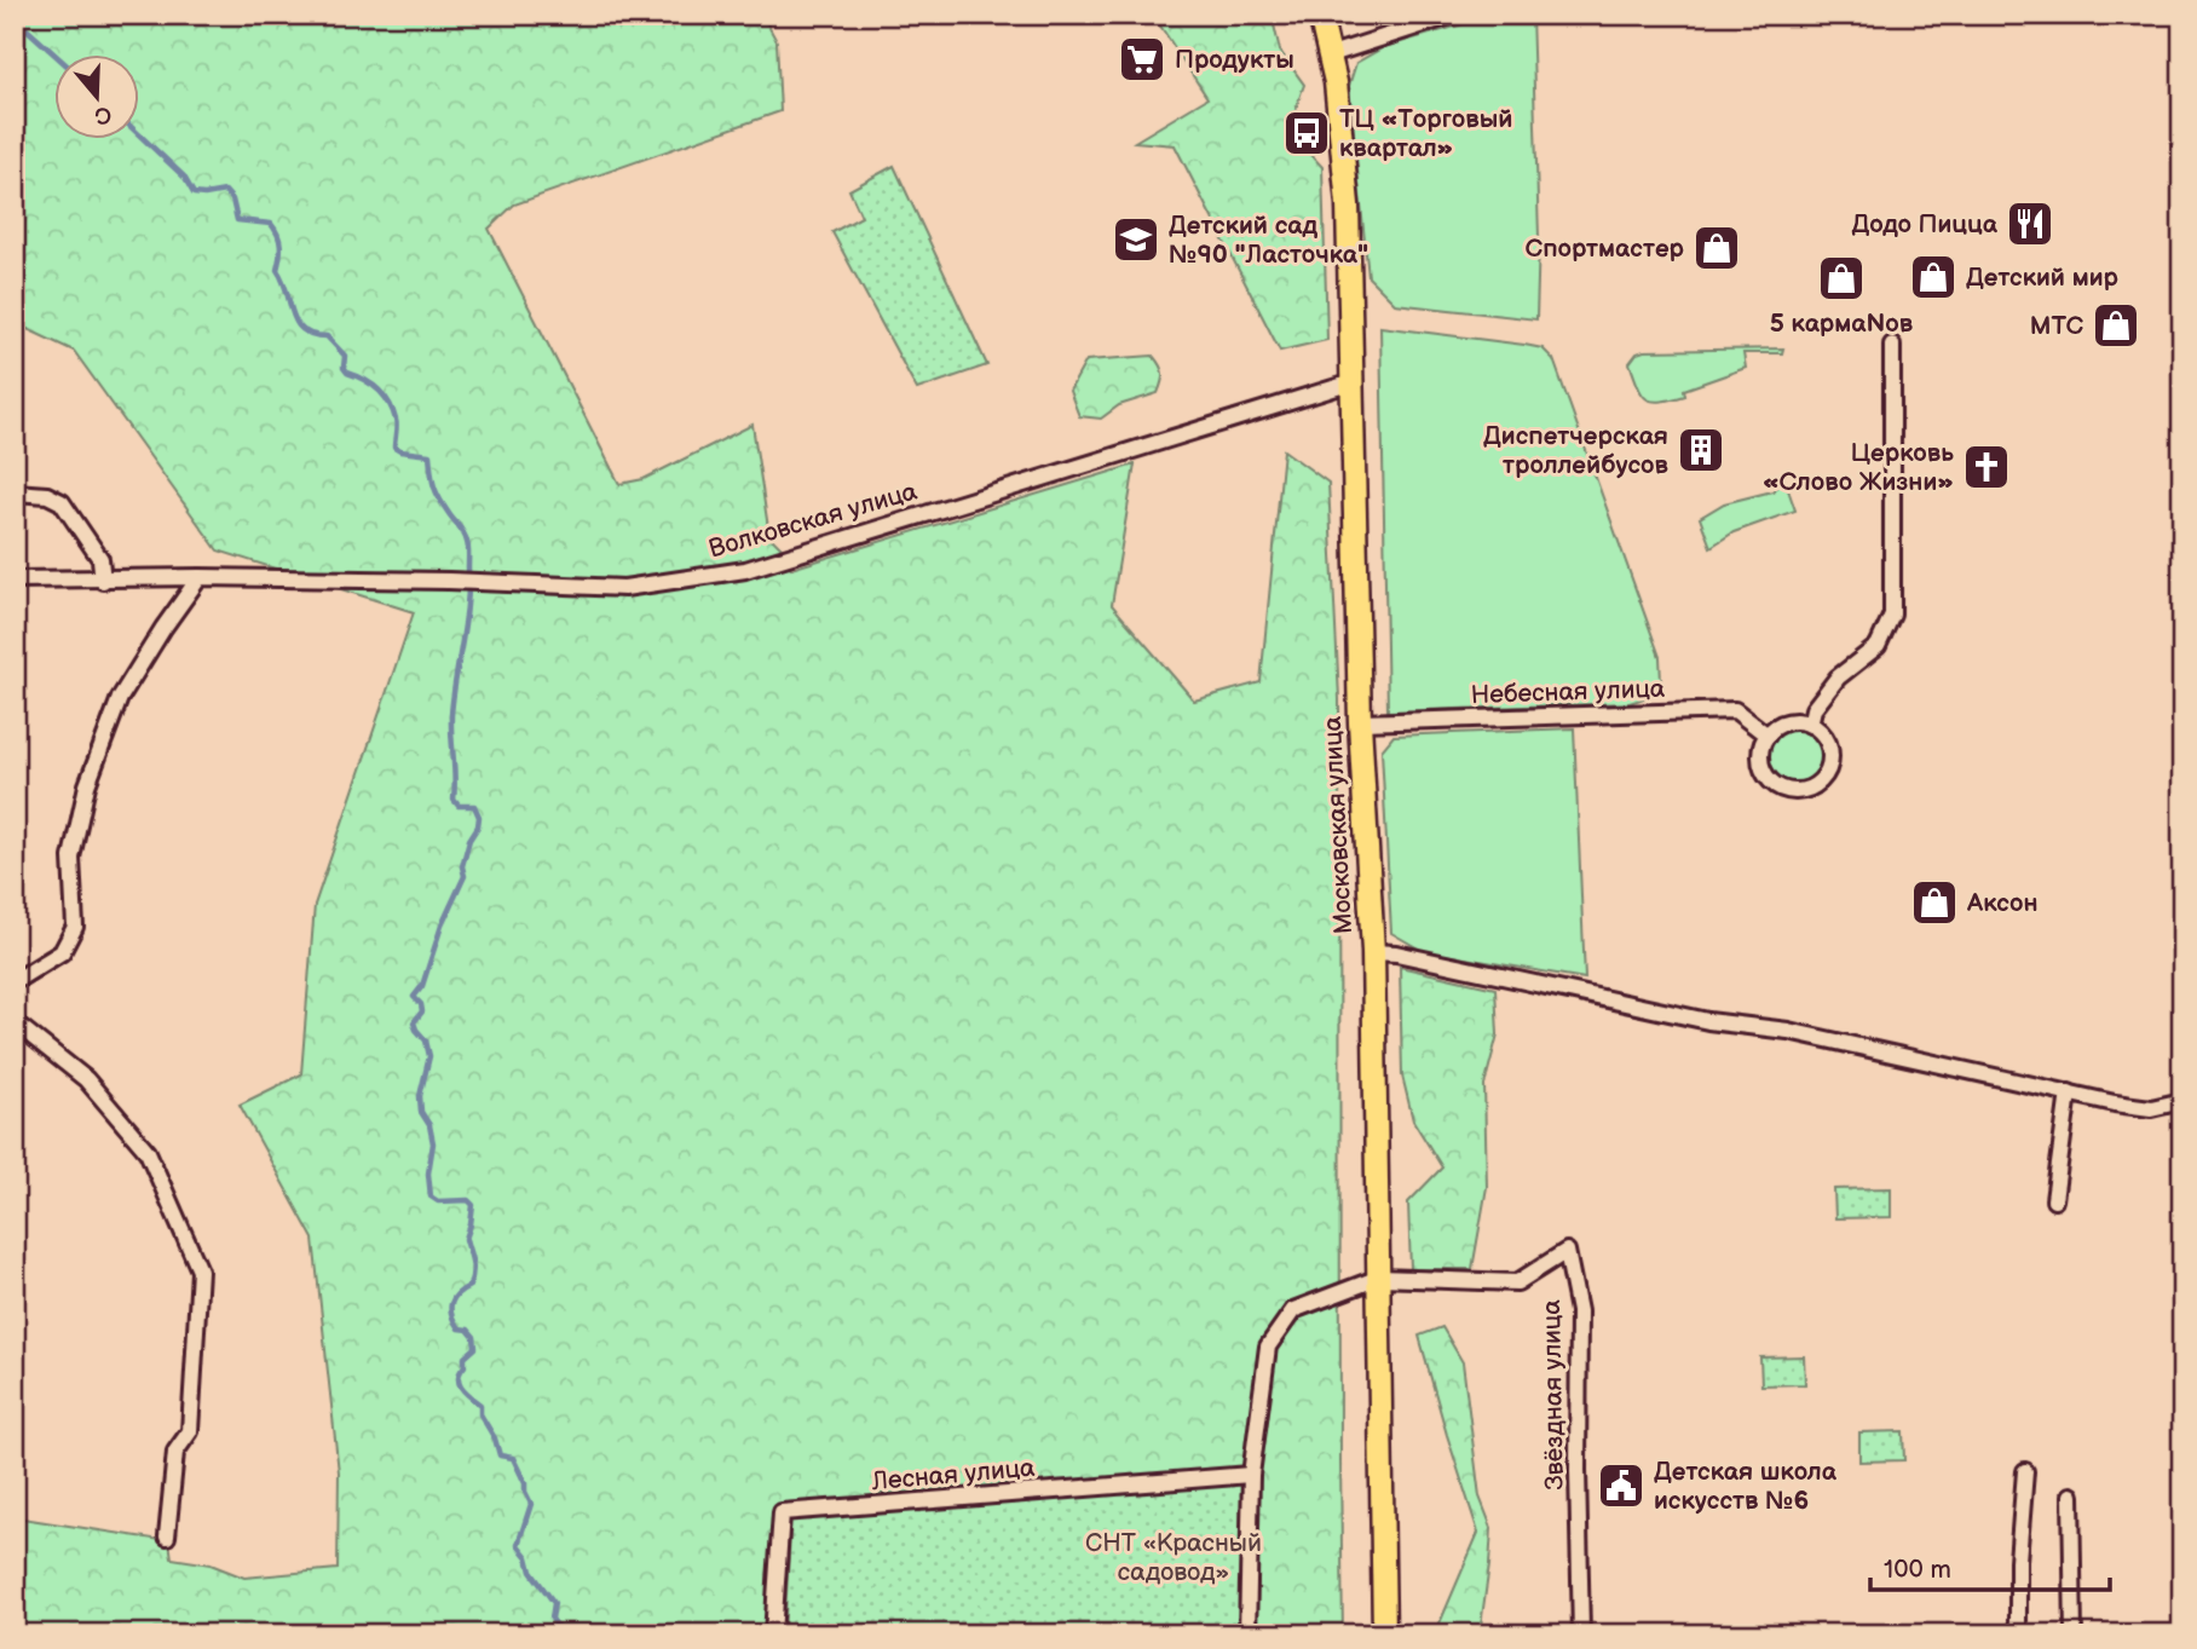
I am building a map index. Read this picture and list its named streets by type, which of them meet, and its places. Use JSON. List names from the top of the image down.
{
  "streets": {
    "main road": ["Московская улица"],
    "street": [
      "Волковская улица",
      "Небесная улица",
      "Звёздная улица",
      "Лесная улица"
    ]
  },
  "crossings": [
    ["Волковская улица", "Московская улица"],
    ["Небесная улица", "Московская улица"],
    ["Московская улица", "Звёздная улица"]
  ],
  "parks": ["СНТ «Красный садовод»"],
  "places": {
    "supermarket": ["Продукты"],
    "bus stop": ["ТЦ «Торговый квартал»"],
    "restaurant": ["Додо Пицца"],
    "school or university": ["Детский сад №90 \"Ласточка\""],
    "shop": [
      "Спортмастер",
      "Детский мир",
      "5 кармаNов",
      "МТС",
      "Аксон"
    ],
    "building": ["Диспетчерская троллейбусов"],
    "church": ["Церковь «Слово Жизни»"],
    "public building": ["Детская школа искусств №6"]
  },
  "scale_bar": "100 m",
  "north": "bottom"
}
